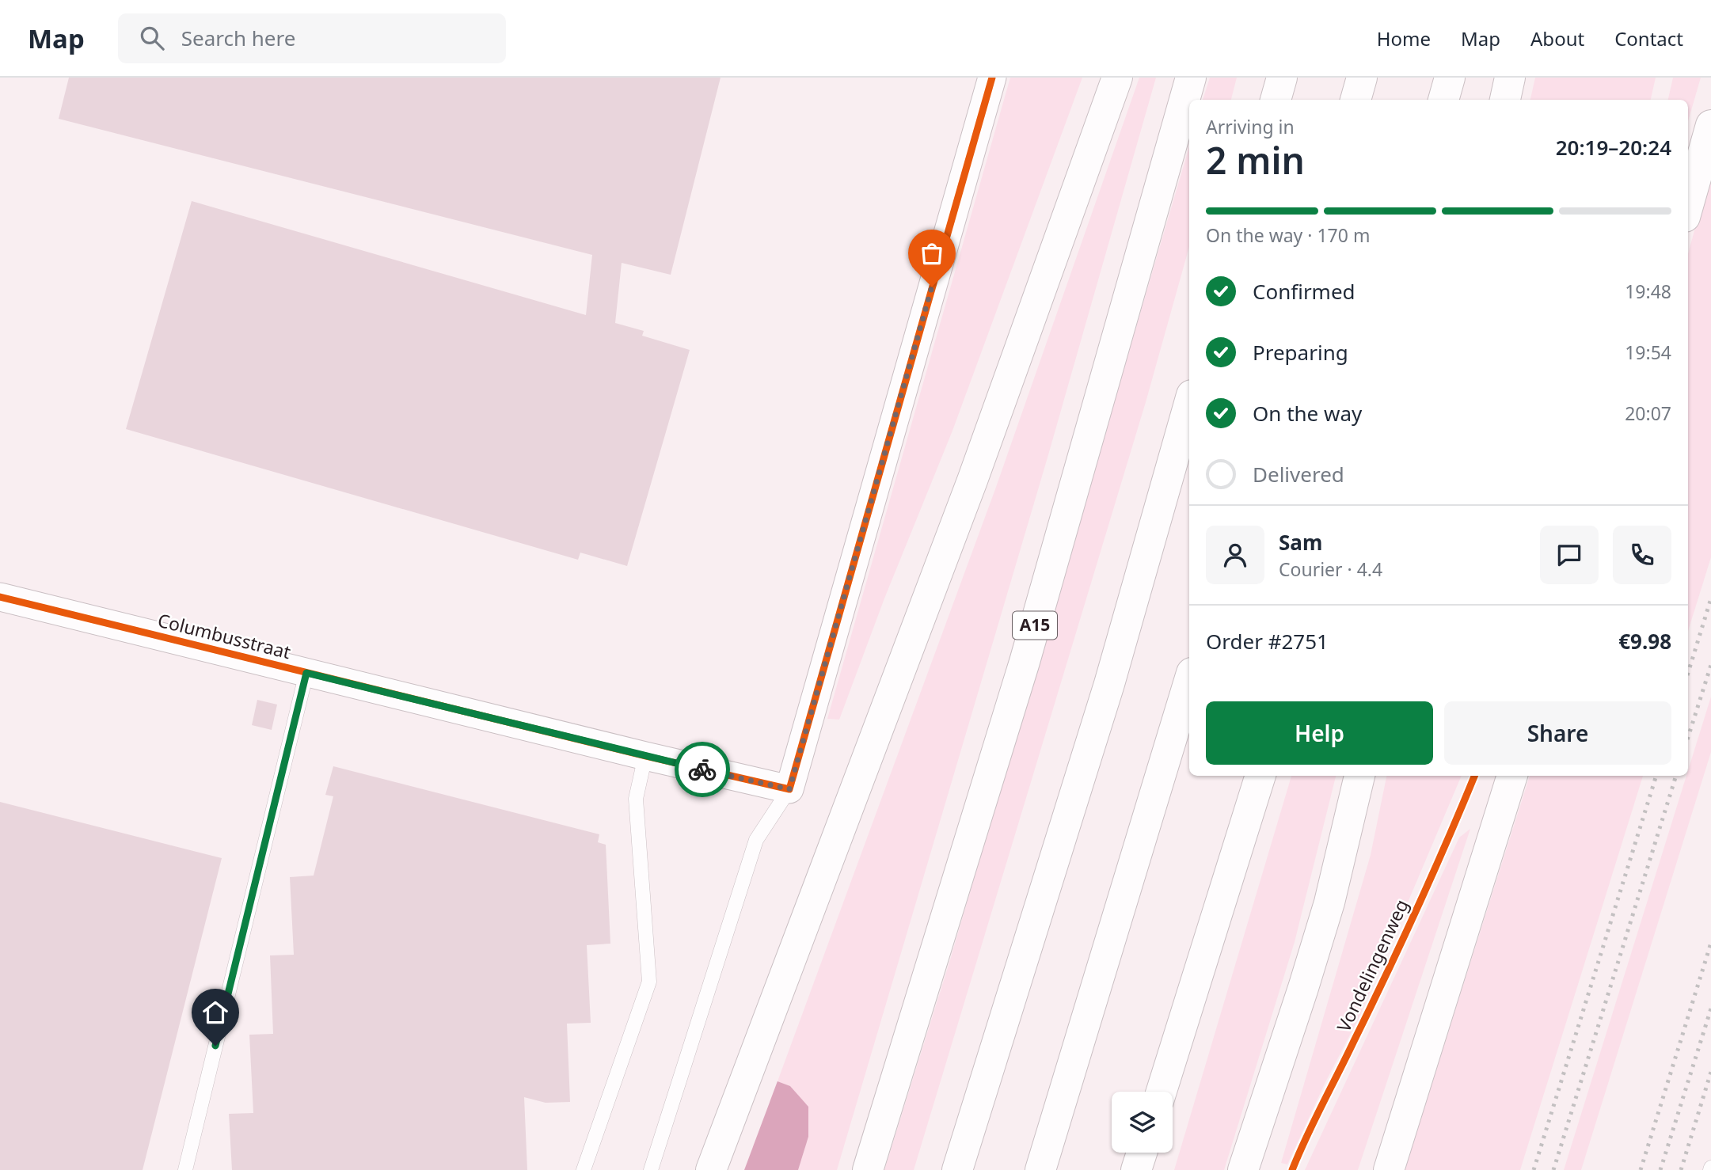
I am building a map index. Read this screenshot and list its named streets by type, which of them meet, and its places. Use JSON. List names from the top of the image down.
{
  "streets": {
    "main road": ["A15"],
    "street": ["Columbusstraat"],
    "cycle path": ["Vondelingenweg"]
  },
  "page": {
    "header": "Map",
    "search": "Search here",
    "nav": [
      "Home",
      "Map",
      "About",
      "Contact"
    ],
    "heading": ["2 min", "Arriving in", "20:19–20:24"],
    "panel": [
      "Sam",
      "Courier · 4.4",
      "Order #2751",
      "€9.98"
    ],
    "bar": "On the way · 170 m",
    "list": [
      ["Confirmed", "19:48"],
      ["Preparing", "19:54"],
      ["On the way", "20:07"],
      "Delivered"
    ],
    "buttons": ["Help", "Share"]
  }
}
